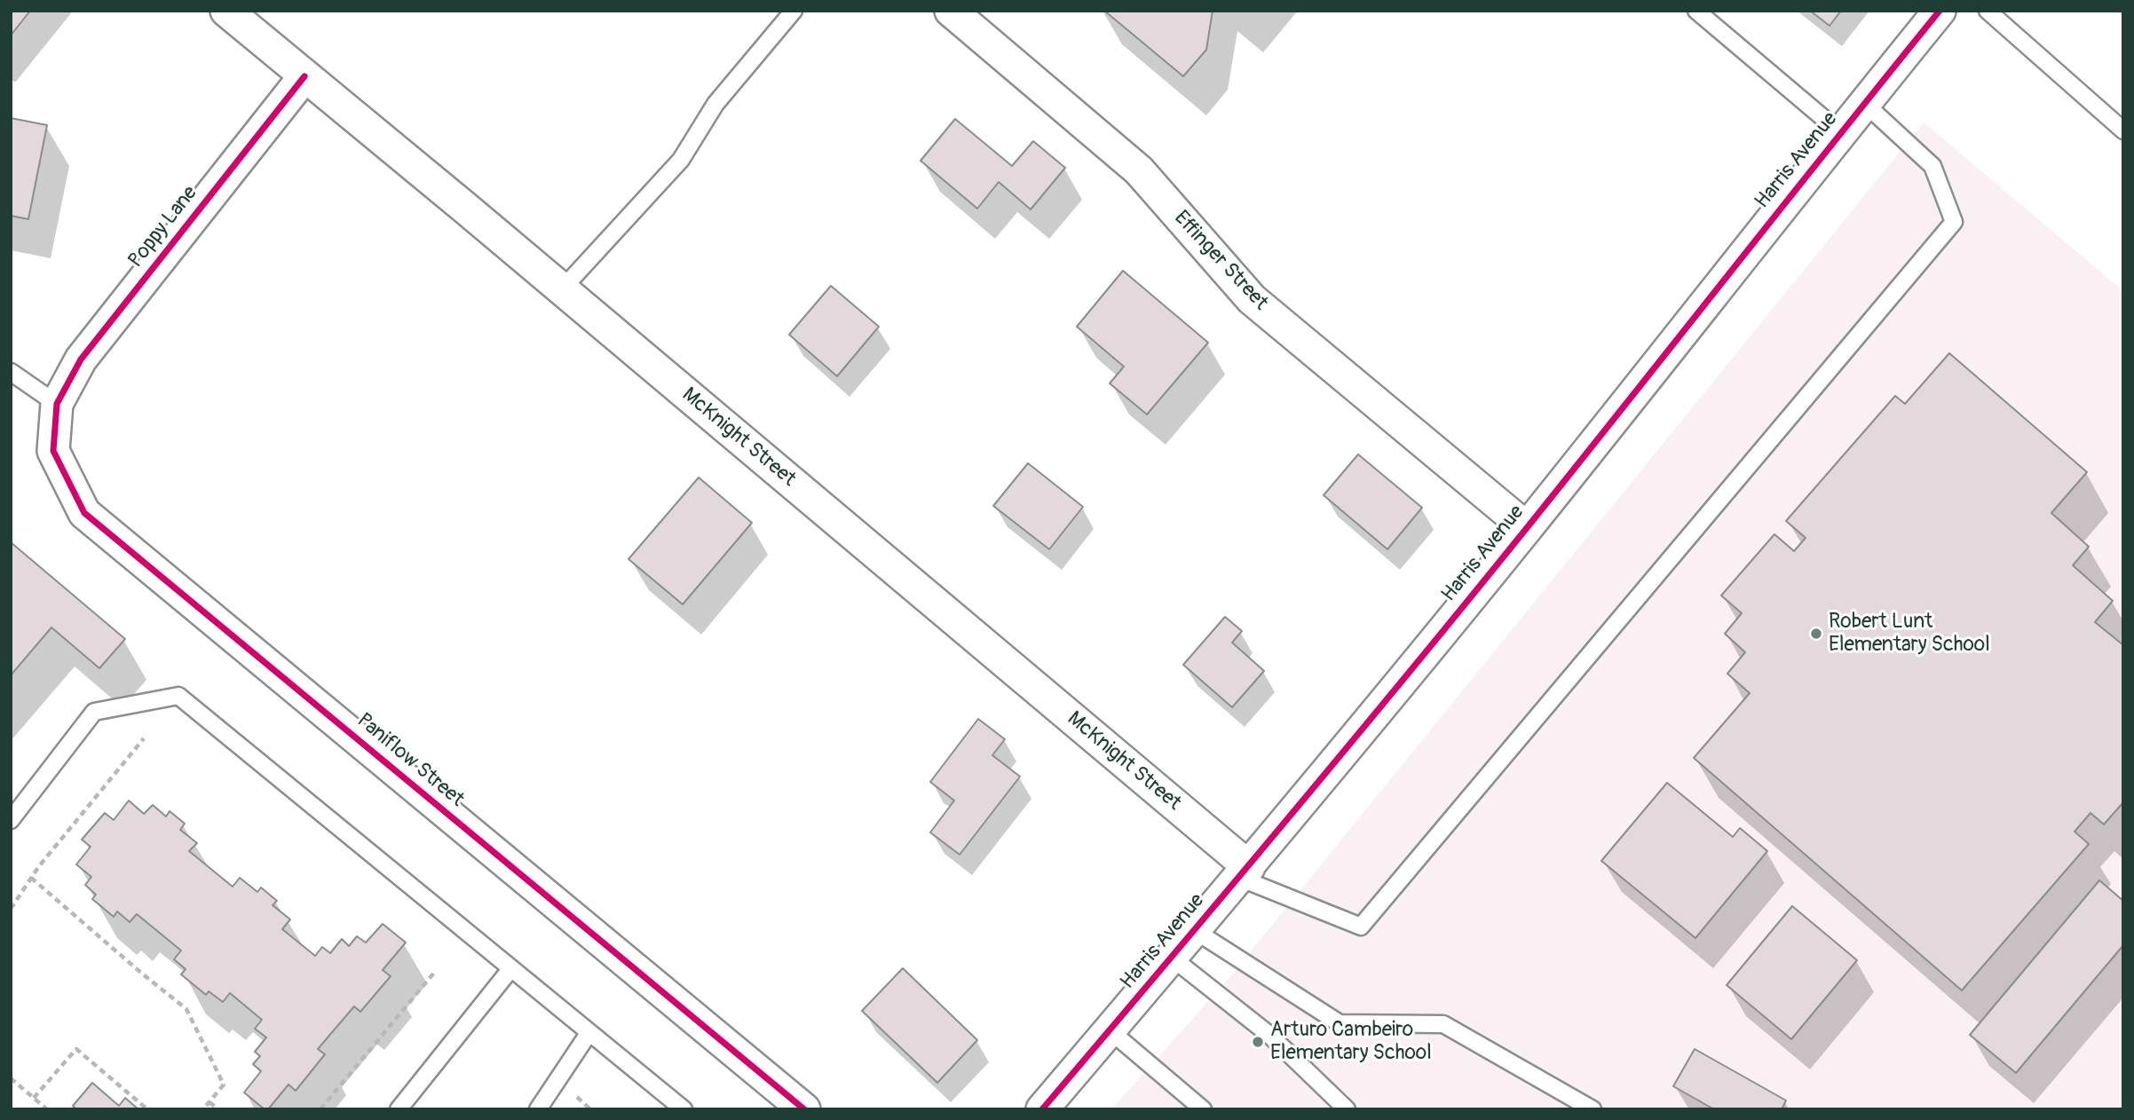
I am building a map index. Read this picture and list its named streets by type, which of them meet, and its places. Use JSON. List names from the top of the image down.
{
  "streets": {
    "street": [
      "Harris Avenue",
      "Poppy Lane",
      "Effinger Street",
      "McKnight Street",
      "Paniflow Street"
    ]
  },
  "crossings": [
    ["Harris Avenue", "Effinger Street"],
    ["Harris Avenue", "McKnight Street"],
    ["Poppy Lane", "McKnight Street"],
    ["Poppy Lane", "Paniflow Street"]
  ],
  "places": ["Robert Lunt Elementary School", "Arturo Cambeiro Elementary School"]
}
